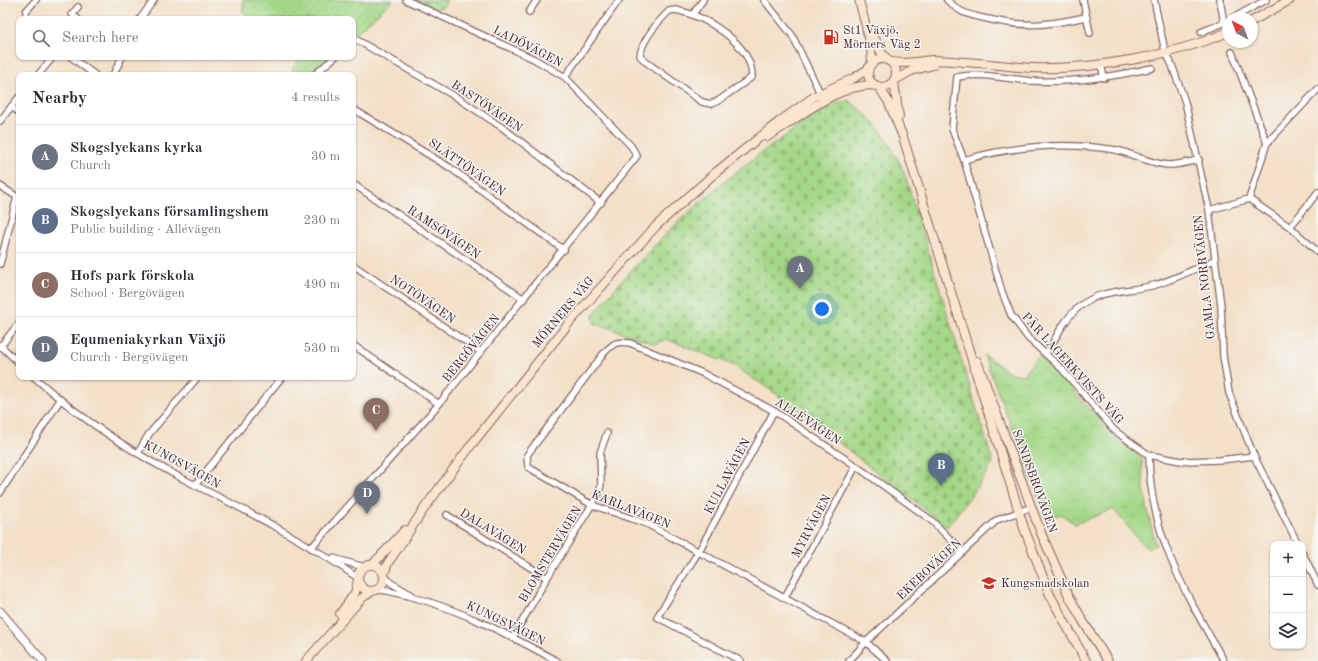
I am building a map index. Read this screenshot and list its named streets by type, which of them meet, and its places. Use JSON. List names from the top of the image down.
{
  "streets": {
    "main road": ["MÖRNERS VÄG", "SANDSBROVÄGEN"],
    "street": [
      "LADÖVÄGEN",
      "BASTÖVÄGEN",
      "SLÄTTÖVÄGEN",
      "RAMSÖVÄGEN",
      "GAMLA NORRVÄGEN",
      "NOTÖVÄGEN",
      "BERGÖVÄGEN",
      "PÄR LAGERKVISTS VÄG",
      "ALLÉVÄGEN",
      "KUNGSVÄGEN",
      "KULLAVÄGEN",
      "KARLAVÄGEN",
      "MYRVÄGEN",
      "DALAVÄGEN",
      "BLOMSTERVÄGEN",
      "EKEBOVÄGEN"
    ]
  },
  "crossings": [
    ["LADÖVÄGEN", "BERGÖVÄGEN"],
    ["BASTÖVÄGEN", "BERGÖVÄGEN"],
    ["SLÄTTÖVÄGEN", "BERGÖVÄGEN"],
    ["RAMSÖVÄGEN", "BERGÖVÄGEN"],
    ["NOTÖVÄGEN", "BERGÖVÄGEN"],
    ["MÖRNERS VÄG", "KUNGSVÄGEN"],
    ["MÖRNERS VÄG", "SANDSBROVÄGEN"],
    ["BERGÖVÄGEN", "KUNGSVÄGEN"],
    ["ALLÉVÄGEN", "KULLAVÄGEN"],
    ["ALLÉVÄGEN", "KARLAVÄGEN"],
    ["ALLÉVÄGEN", "MYRVÄGEN"],
    ["ALLÉVÄGEN", "EKEBOVÄGEN"],
    ["KUNGSVÄGEN", "BLOMSTERVÄGEN"],
    ["KULLAVÄGEN", "KARLAVÄGEN"],
    ["SANDSBROVÄGEN", "EKEBOVÄGEN"],
    ["KARLAVÄGEN", "MYRVÄGEN"],
    ["KARLAVÄGEN", "BLOMSTERVÄGEN"],
    ["KARLAVÄGEN", "EKEBOVÄGEN"],
    ["DALAVÄGEN", "BLOMSTERVÄGEN"]
  ],
  "places": {
    "fuel station": ["St1 Växjö, Mörners Väg 2"],
    "school or university": ["Kungsmadskolan"]
  },
  "north": "top left",
  "page": {
    "search": "Search here",
    "heading": ["Nearby", "4 results"],
    "list": [
      {
        "mark": "A",
        "name": "Skogslyckans kyrka",
        "note": "Church",
        "value": "30 m"
      },
      {
        "mark": "B",
        "name": "Skogslyckans församlingshem",
        "note": "Public building · Allévägen",
        "value": "230 m"
      },
      {
        "mark": "C",
        "name": "Hofs park förskola",
        "note": "School · Bergövägen",
        "value": "490 m"
      },
      {
        "mark": "D",
        "name": "Equmeniakyrkan Växjö",
        "note": "Church · Bergövägen",
        "value": "530 m"
      }
    ],
    "pins": [
      "A",
      "C",
      "B",
      "D"
    ],
    "map_buttons": ["+", "−"]
  }
}
